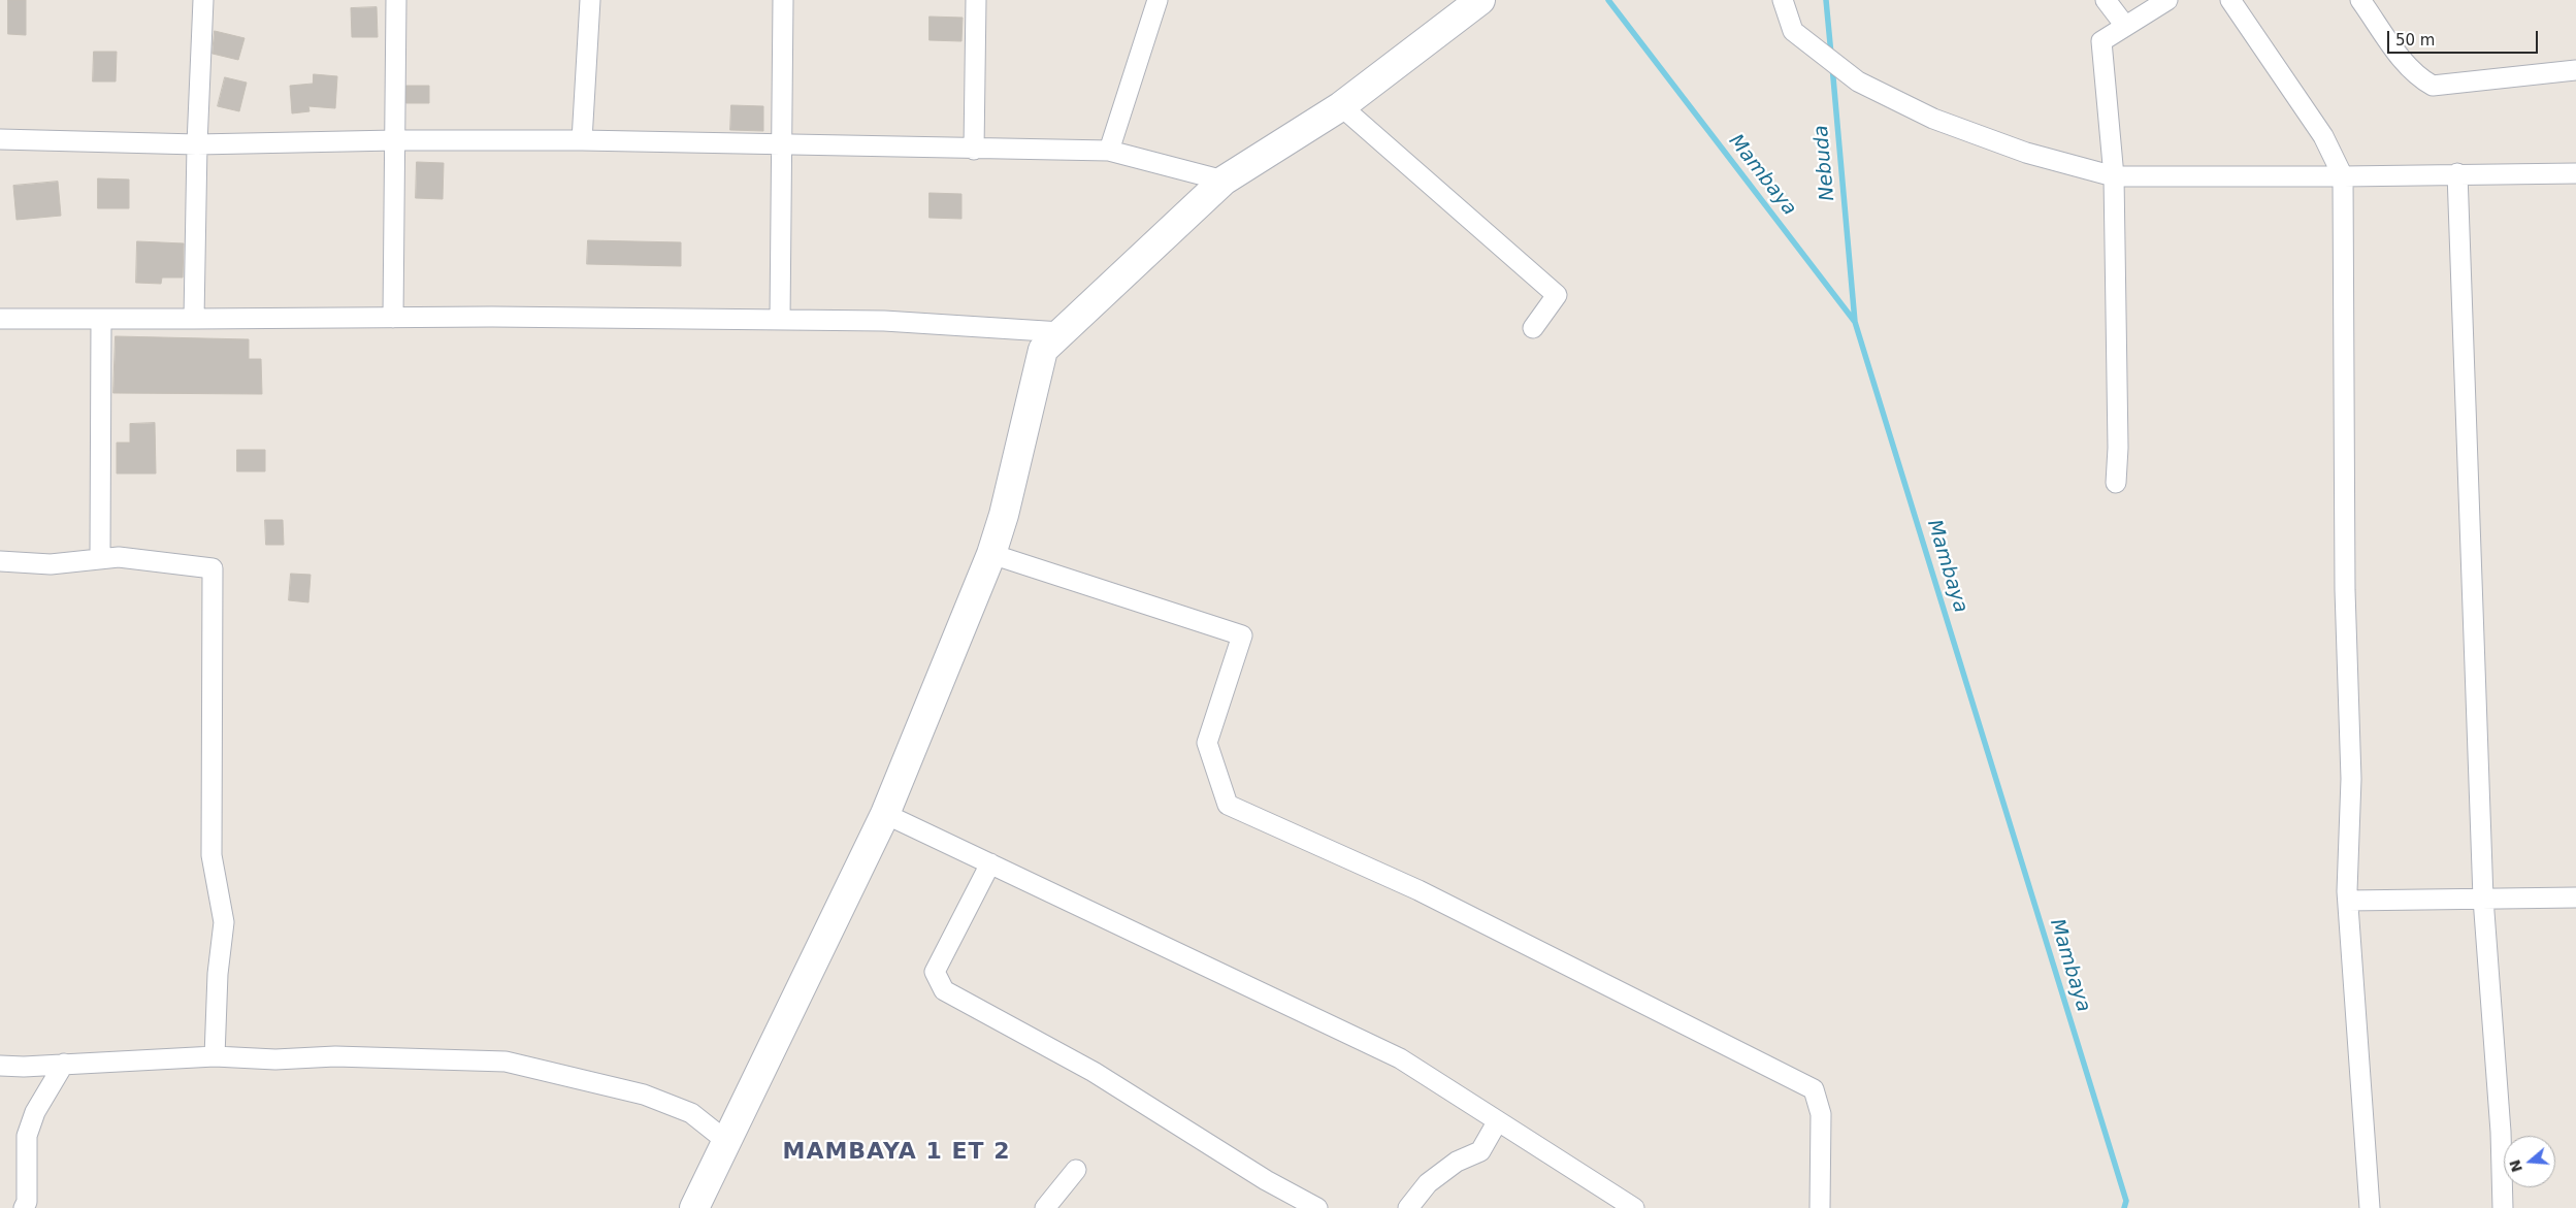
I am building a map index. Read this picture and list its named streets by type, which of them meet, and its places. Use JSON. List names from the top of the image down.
{
  "districts": ["MAMBAYA 1 ET 2"],
  "water": ["Nebuda", "Mambaya"],
  "scale_bar": "50 m",
  "north": "left"
}
